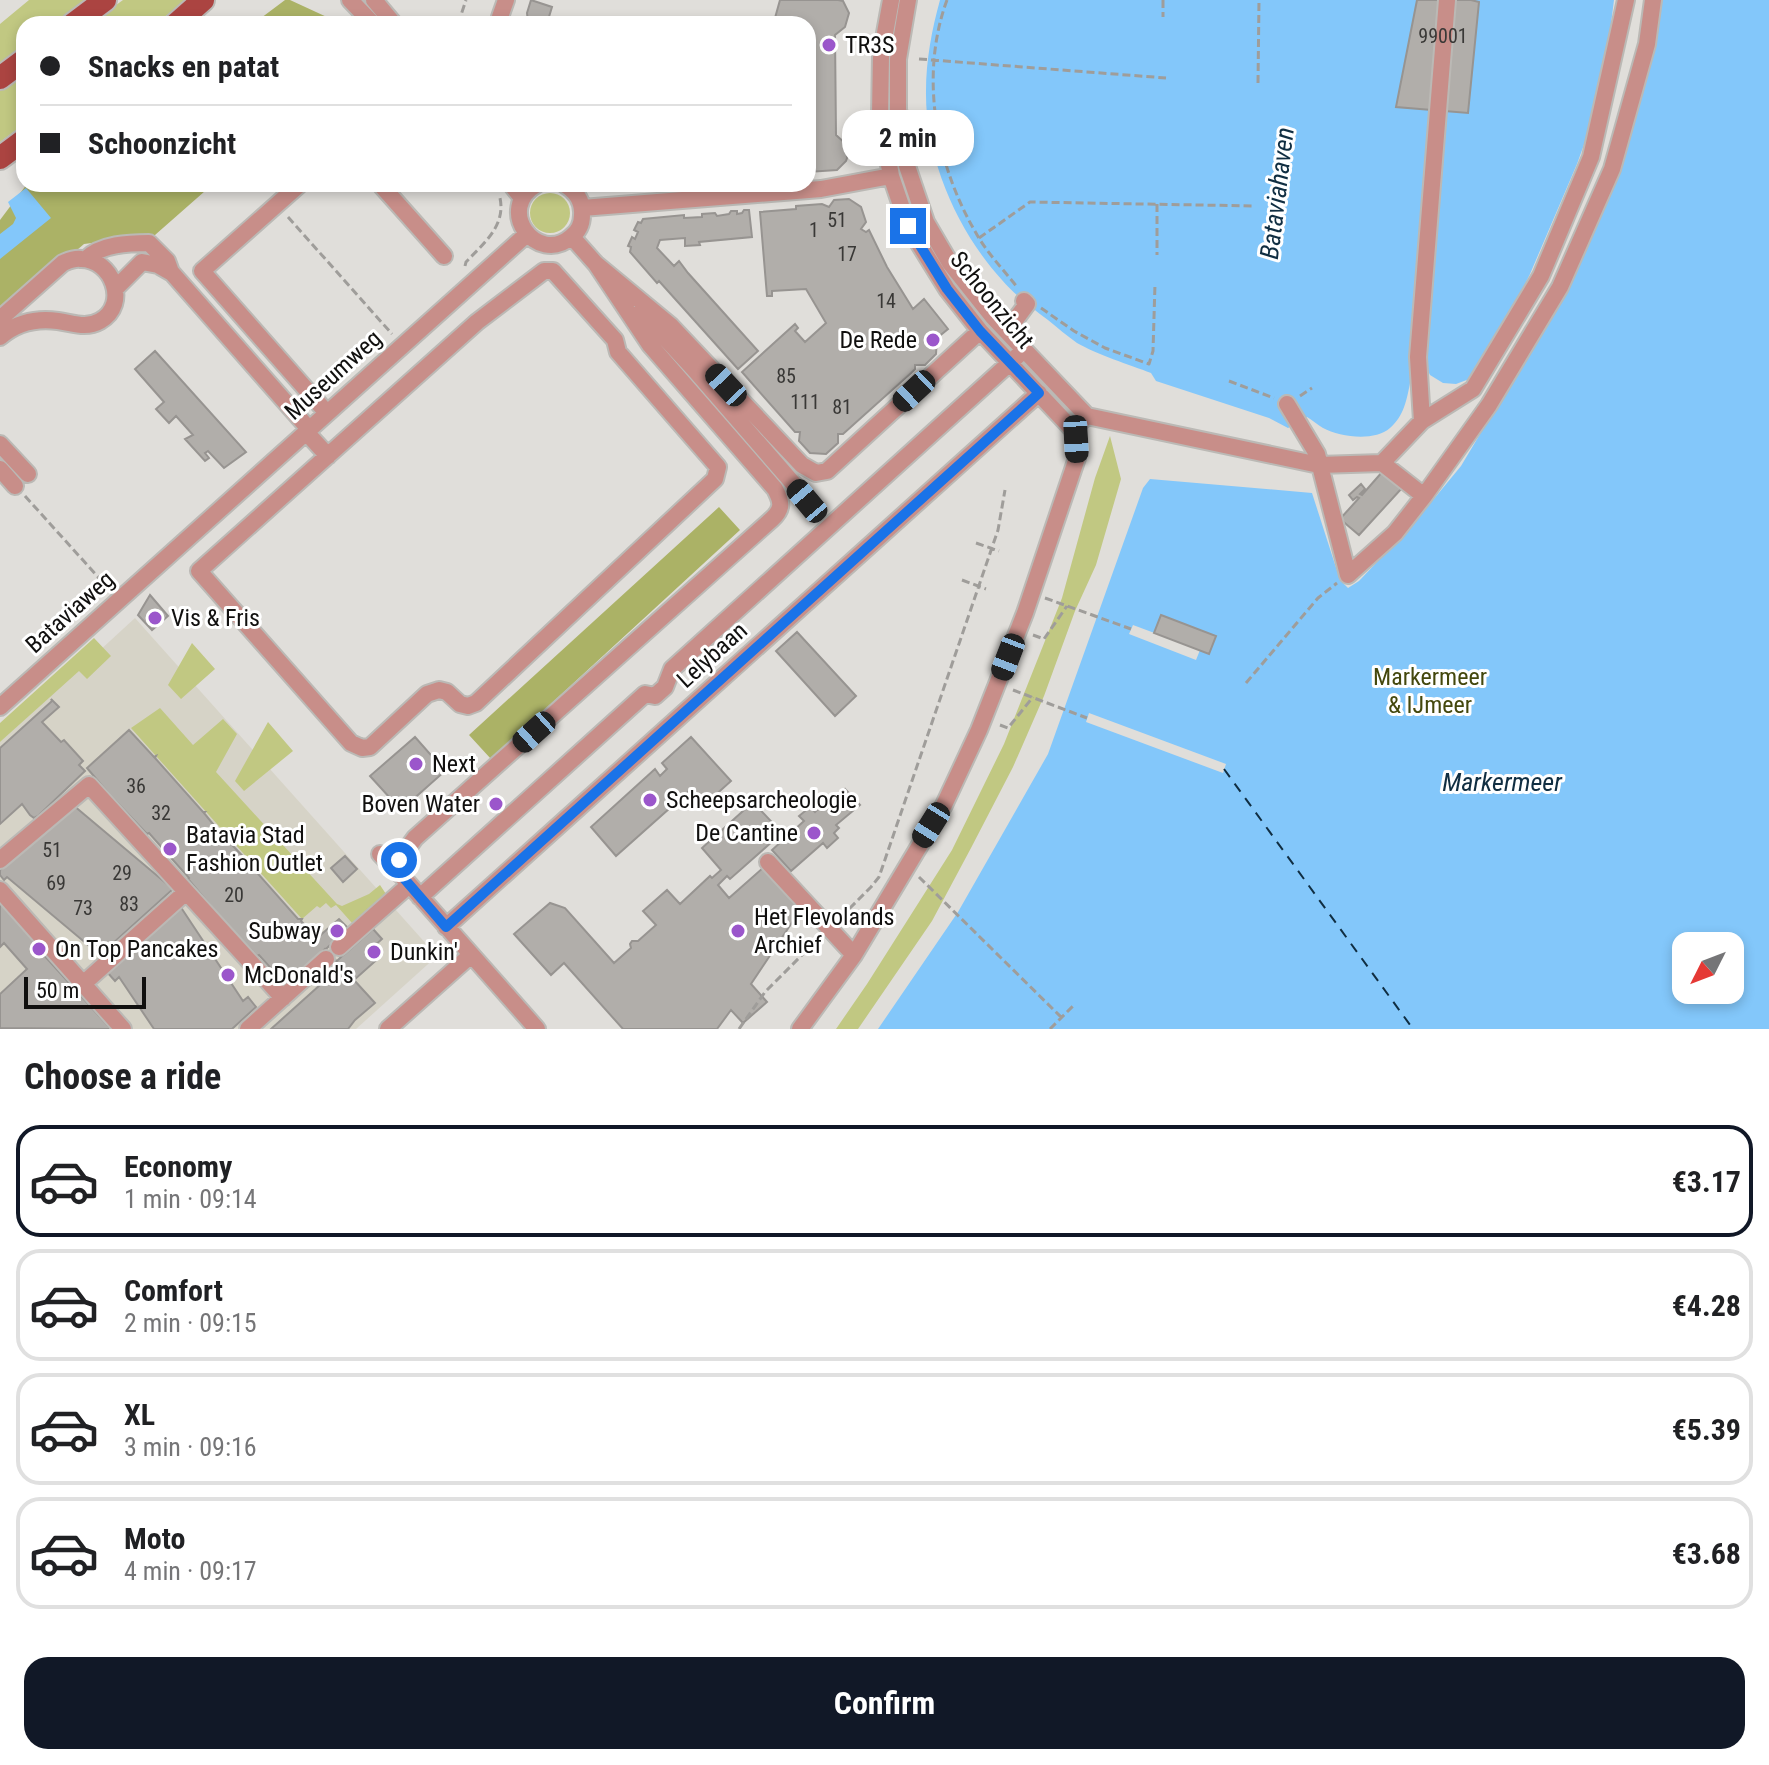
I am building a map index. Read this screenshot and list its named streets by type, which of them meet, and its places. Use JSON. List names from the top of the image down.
{
  "streets": {
    "street": [
      "Schoonzicht",
      "Museumweg",
      "Bataviaweg",
      "Lelybaan"
    ]
  },
  "crossings": [
    ["Schoonzicht", "Lelybaan"],
    ["Museumweg", "Bataviaweg"]
  ],
  "water": ["Bataviahaven", "Markermeer"],
  "parks": ["Markermeer & IJmeer"],
  "places": [
    "TR3S",
    "De Rede",
    "Vis & Fris",
    "Next",
    "Scheepsarcheologie",
    "Boven Water",
    "De Cantine",
    "Batavia Stad Fashion Outlet",
    "Subway",
    "Het Flevolands Archief",
    "On Top Pancakes",
    "Dunkin'",
    "McDonald's"
  ],
  "house_numbers": [
    "99001",
    "51",
    "1",
    "17",
    "14",
    "85",
    "111",
    "81",
    "36",
    "32",
    "51",
    "29",
    "69",
    "20",
    "83",
    "73"
  ],
  "scale_bar": "50 m",
  "north": "bottom left",
  "page": {
    "banner": ["Snacks en patat", "Schoonzicht"],
    "bubble": "2 min",
    "scale": "50 m",
    "heading": "Choose a ride",
    "list": [
      {
        "name": "Economy",
        "note": "1 min · 09:14",
        "value": "€3.17"
      },
      {
        "name": "Comfort",
        "note": "2 min · 09:15",
        "value": "€4.28"
      },
      {
        "name": "XL",
        "note": "3 min · 09:16",
        "value": "€5.39"
      },
      {
        "name": "Moto",
        "note": "4 min · 09:17",
        "value": "€3.68"
      }
    ],
    "buttons": "Confirm"
  }
}
